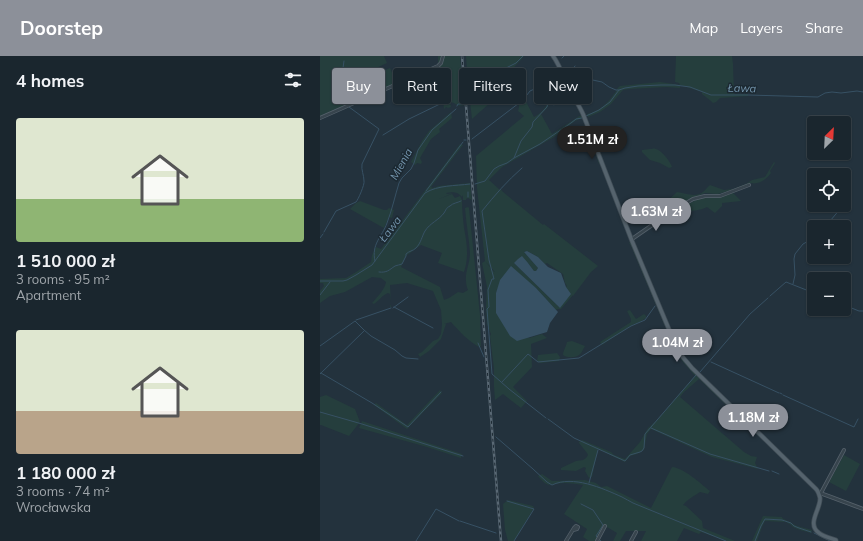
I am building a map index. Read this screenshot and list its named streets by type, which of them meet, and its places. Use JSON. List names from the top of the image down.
{
  "water": ["Ława", "Mienia"],
  "north": "top right",
  "page": {
    "header": "Doorstep",
    "nav": ["Map", "Layers", "Share"],
    "heading": "4 homes",
    "chip": [
      "Buy",
      "Rent",
      "Filters",
      "New"
    ],
    "list": [
      {
        "name": "1 510 000 zł",
        "note": "3 rooms · 95 m² · Apartment"
      },
      {
        "name": "1 180 000 zł",
        "note": "3 rooms · 74 m² · Wrocławska"
      }
    ],
    "map_buttons": ["+", "−"],
    "price": [
      "1.51M zł",
      "1.63M zł",
      "1.04M zł",
      "1.18M zł"
    ]
  }
}
